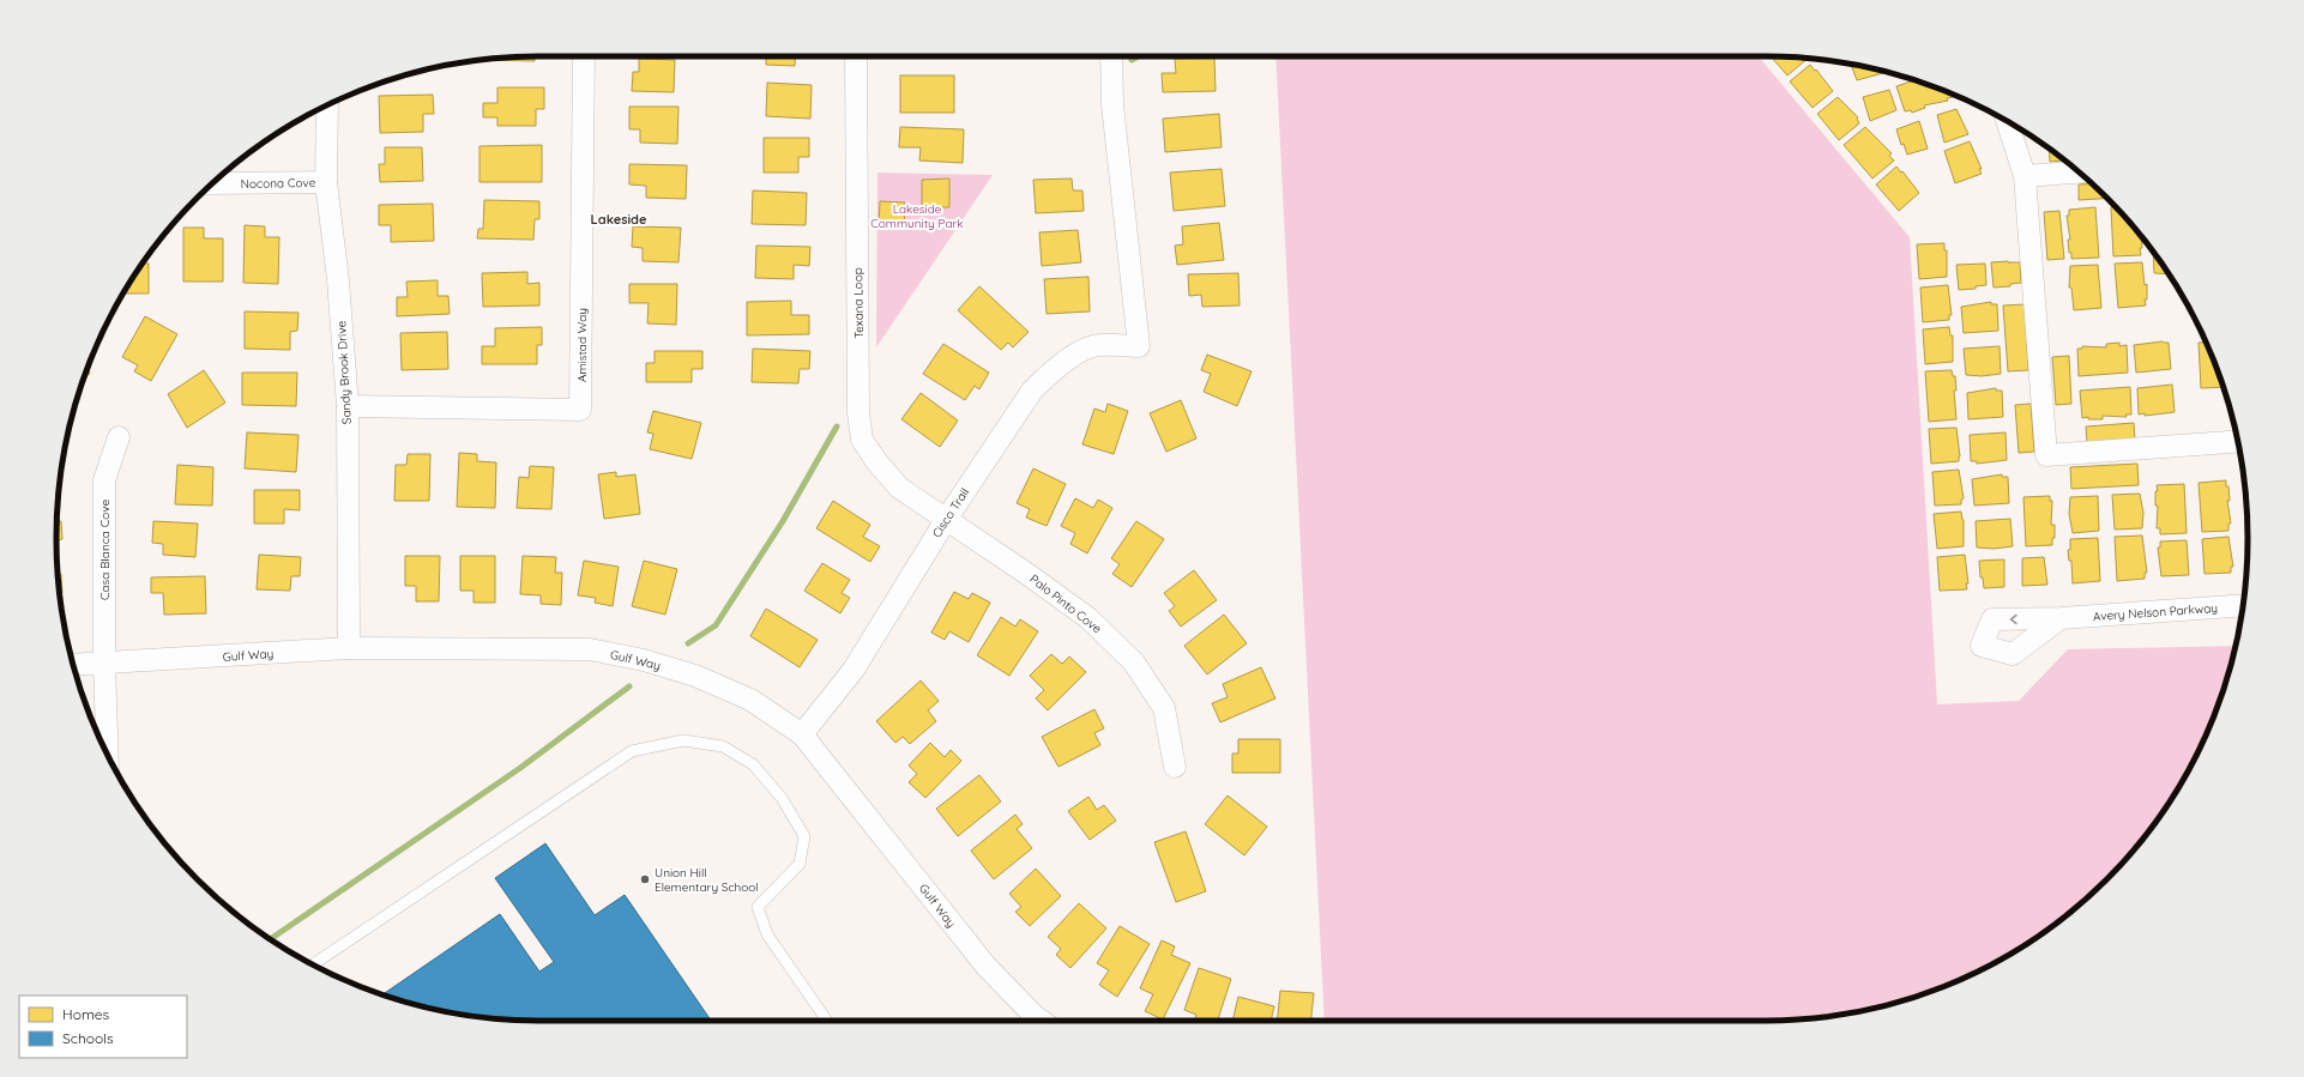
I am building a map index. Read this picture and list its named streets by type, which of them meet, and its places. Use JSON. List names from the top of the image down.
{
  "streets": {
    "street": [
      "Nocona Cove",
      "Texana Loop",
      "Amistad Way",
      "Sandy Brook Drive",
      "Cisco Trail",
      "Casa Blanca Cove",
      "Palo Pinto Cove",
      "Avery Nelson Parkway",
      "Gulf Way"
    ]
  },
  "crossings": [
    ["Nocona Cove", "Sandy Brook Drive"],
    ["Texana Loop", "Cisco Trail"],
    ["Texana Loop", "Palo Pinto Cove"],
    ["Amistad Way", "Sandy Brook Drive"],
    ["Sandy Brook Drive", "Gulf Way"],
    ["Cisco Trail", "Palo Pinto Cove"],
    ["Cisco Trail", "Gulf Way"],
    ["Casa Blanca Cove", "Gulf Way"]
  ],
  "districts": ["Lakeside"],
  "parks": ["Lakeside Community Park"],
  "places": ["Union Hill Elementary School"],
  "legend": ["Homes", "Schools"]
}
